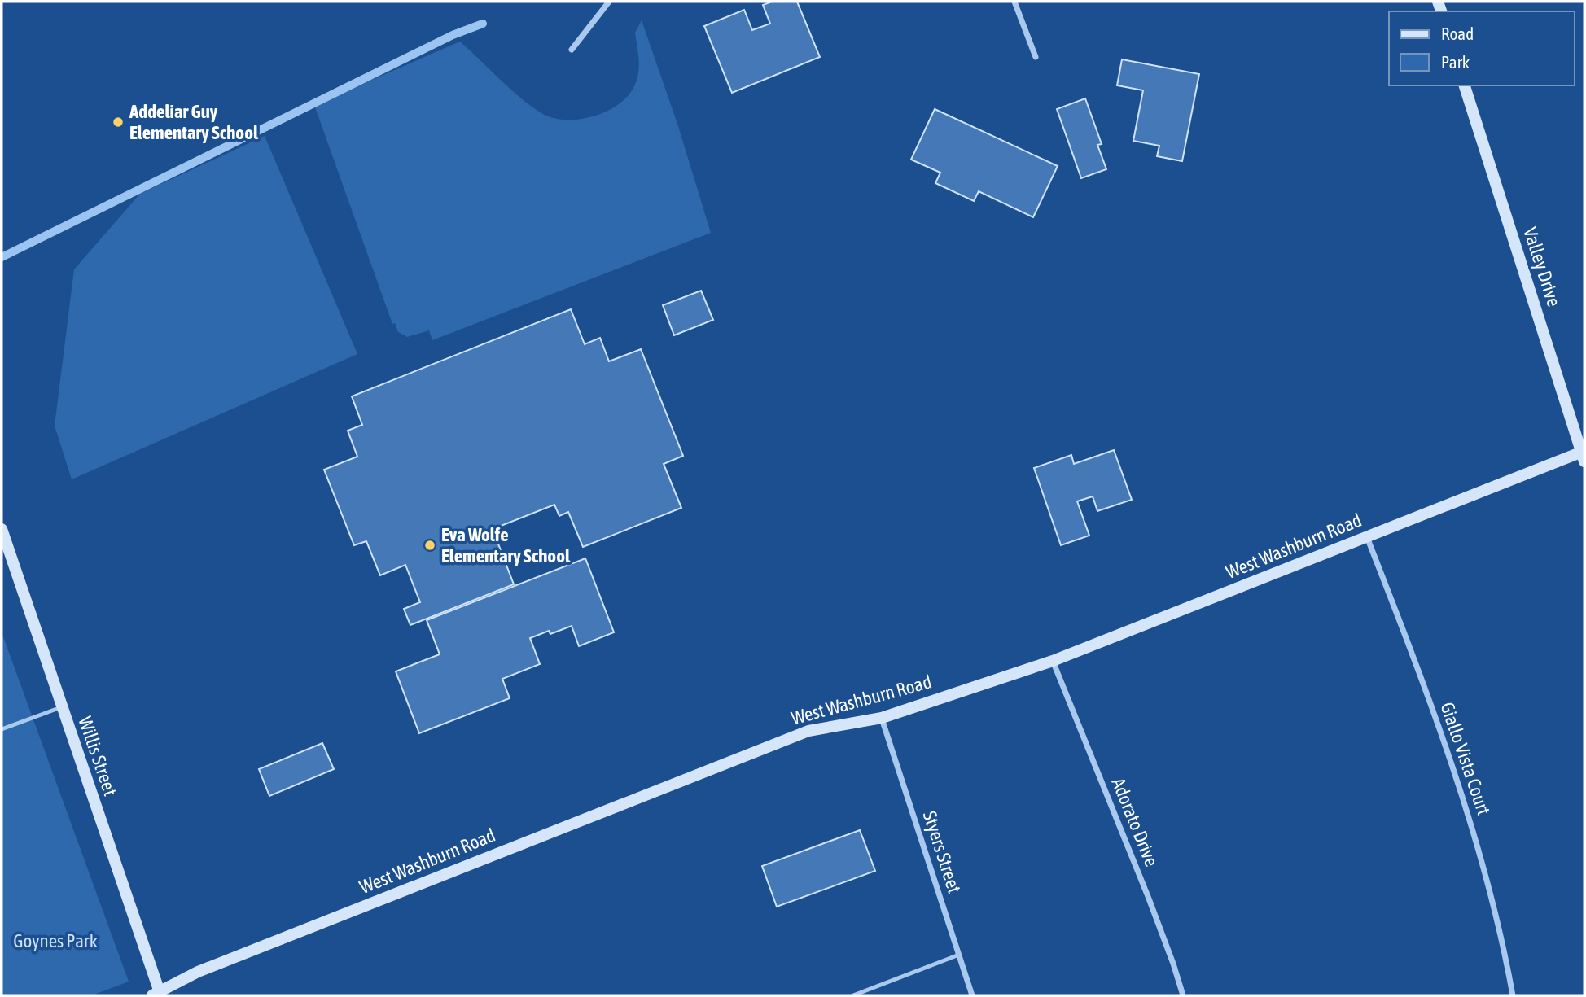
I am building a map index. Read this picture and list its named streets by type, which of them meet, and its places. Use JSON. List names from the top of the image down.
{
  "streets": {
    "street": [
      "Valley Drive",
      "West Washburn Road",
      "Willis Street",
      "Giallo Vista Court",
      "Adorato Drive",
      "Styers Street"
    ]
  },
  "crossings": [
    ["Valley Drive", "West Washburn Road"],
    ["West Washburn Road", "Willis Street"],
    ["West Washburn Road", "Giallo Vista Court"],
    ["West Washburn Road", "Adorato Drive"],
    ["West Washburn Road", "Styers Street"]
  ],
  "parks": ["Goynes Park"],
  "places": ["Addeliar Guy Elementary School", "Eva Wolfe Elementary School"],
  "legend": ["Road", "Park"]
}
